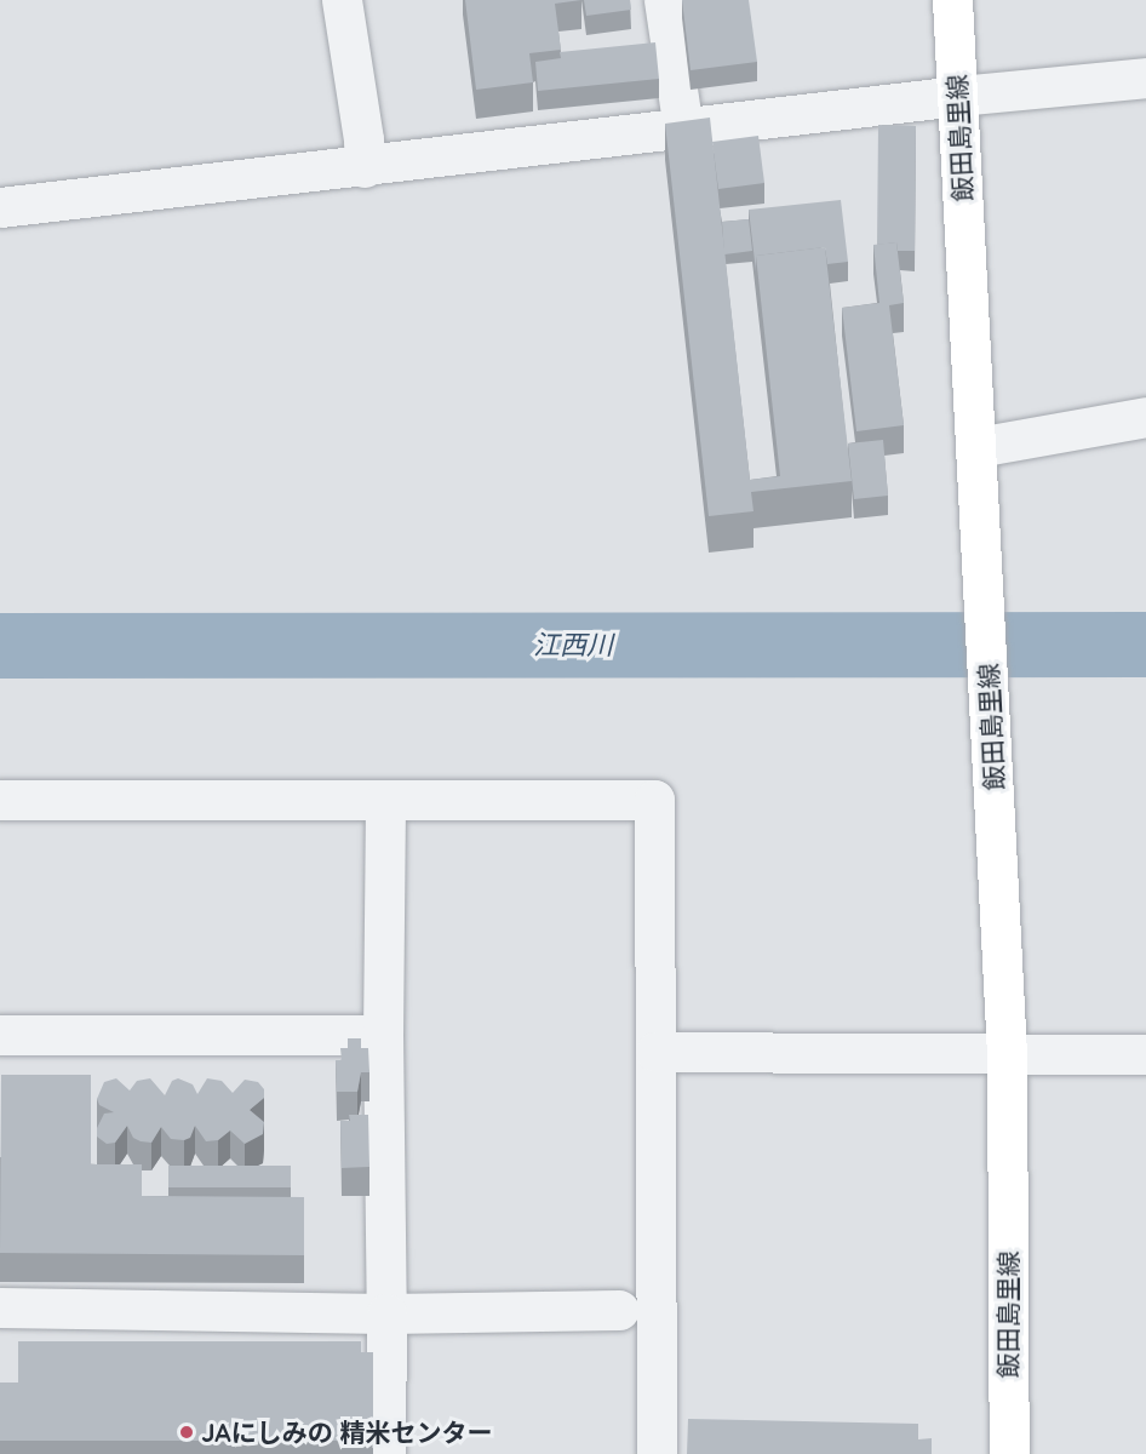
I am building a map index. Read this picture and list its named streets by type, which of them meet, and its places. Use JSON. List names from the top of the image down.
{
  "streets": {
    "main road": ["飯田島里線"]
  },
  "water": ["江西川"],
  "places": ["JAにしみの 精米センター"]
}
